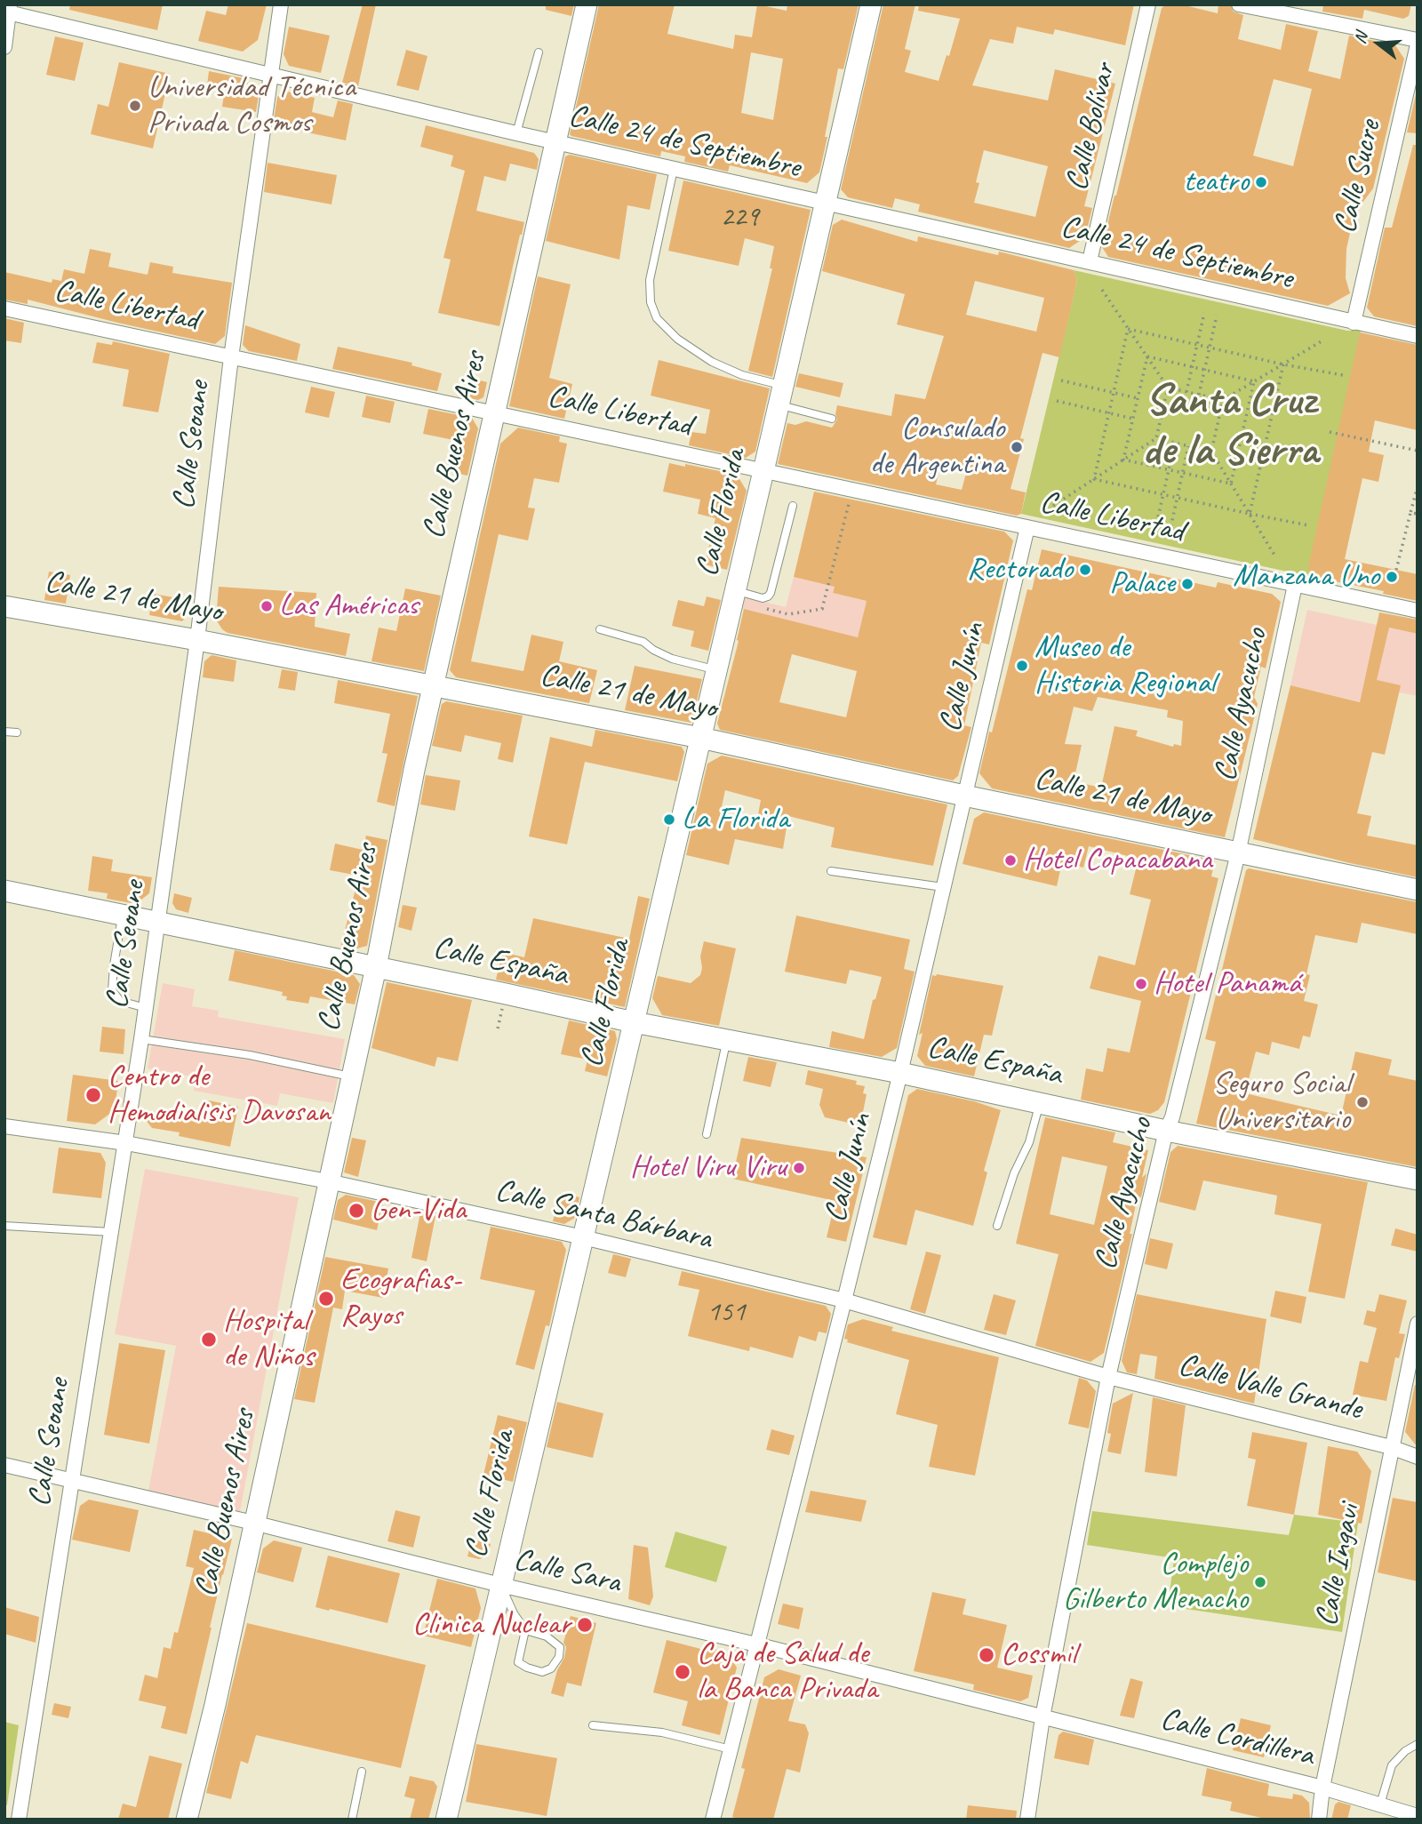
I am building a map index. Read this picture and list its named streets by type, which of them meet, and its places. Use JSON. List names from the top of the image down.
{
  "streets": {
    "street": [
      "Calle Bolívar",
      "Calle 24 de Septiembre",
      "Calle Sucre",
      "Calle Libertad",
      "Calle Seoane",
      "Calle Buenos Aires",
      "Calle Florida",
      "Calle 21 de Mayo",
      "Calle Junín",
      "Calle Ayacucho",
      "Calle España",
      "Calle Santa Bárbara",
      "Calle Valle Grande",
      "Calle Ingavi",
      "Calle Sara",
      "Calle Cordillera"
    ]
  },
  "crossings": [
    ["Calle Bolívar", "Calle 24 de Septiembre"],
    ["Calle 24 de Septiembre", "Calle Sucre"],
    ["Calle 24 de Septiembre", "Calle Seoane"],
    ["Calle 24 de Septiembre", "Calle Buenos Aires"],
    ["Calle 24 de Septiembre", "Calle Florida"],
    ["Calle Libertad", "Calle Seoane"],
    ["Calle Libertad", "Calle Buenos Aires"],
    ["Calle Libertad", "Calle Florida"],
    ["Calle Libertad", "Calle Junín"],
    ["Calle Libertad", "Calle Ayacucho"],
    ["Calle Seoane", "Calle 21 de Mayo"],
    ["Calle Seoane", "Calle España"],
    ["Calle Seoane", "Calle Santa Bárbara"],
    ["Calle Seoane", "Calle Sara"],
    ["Calle Buenos Aires", "Calle 21 de Mayo"],
    ["Calle Buenos Aires", "Calle España"],
    ["Calle Buenos Aires", "Calle Santa Bárbara"],
    ["Calle Buenos Aires", "Calle Sara"],
    ["Calle Florida", "Calle 21 de Mayo"],
    ["Calle Florida", "Calle España"],
    ["Calle Florida", "Calle Santa Bárbara"],
    ["Calle Florida", "Calle Sara"],
    ["Calle 21 de Mayo", "Calle Junín"],
    ["Calle 21 de Mayo", "Calle Ayacucho"],
    ["Calle Junín", "Calle España"],
    ["Calle Junín", "Calle Santa Bárbara"],
    ["Calle Junín", "Calle Sara"],
    ["Calle Ayacucho", "Calle España"],
    ["Calle Ayacucho", "Calle Santa Bárbara"],
    ["Calle Ayacucho", "Calle Valle Grande"],
    ["Calle Ayacucho", "Calle Sara"],
    ["Calle Ayacucho", "Calle Cordillera"],
    ["Calle Santa Bárbara", "Calle Valle Grande"],
    ["Calle Valle Grande", "Calle Ingavi"],
    ["Calle Ingavi", "Calle Cordillera"],
    ["Calle Sara", "Calle Cordillera"]
  ],
  "districts": ["Santa Cruz de la Sierra"],
  "places": [
    "Universidad Técnica Privada Cosmos",
    "teatro",
    "Consulado de Argentina",
    "Rectorado",
    "Manzana Uno",
    "Palace",
    "Las Américas",
    "Museo de Historia Regional",
    "La Florida",
    "Hotel Copacabana",
    "Hotel Panamá",
    "Centro de Hemodialisis Davosan",
    "Seguro Social Universitario",
    "Hotel Viru Viru",
    "Gen-Vida",
    "Ecografias- Rayos",
    "Hospital de Niños",
    "Complejo Gilberto Menacho",
    "Clinica Nuclear",
    "Cossmil",
    "Caja de Salud de la Banca Privada"
  ],
  "house_numbers": ["229", "151"],
  "north": "left"
}
